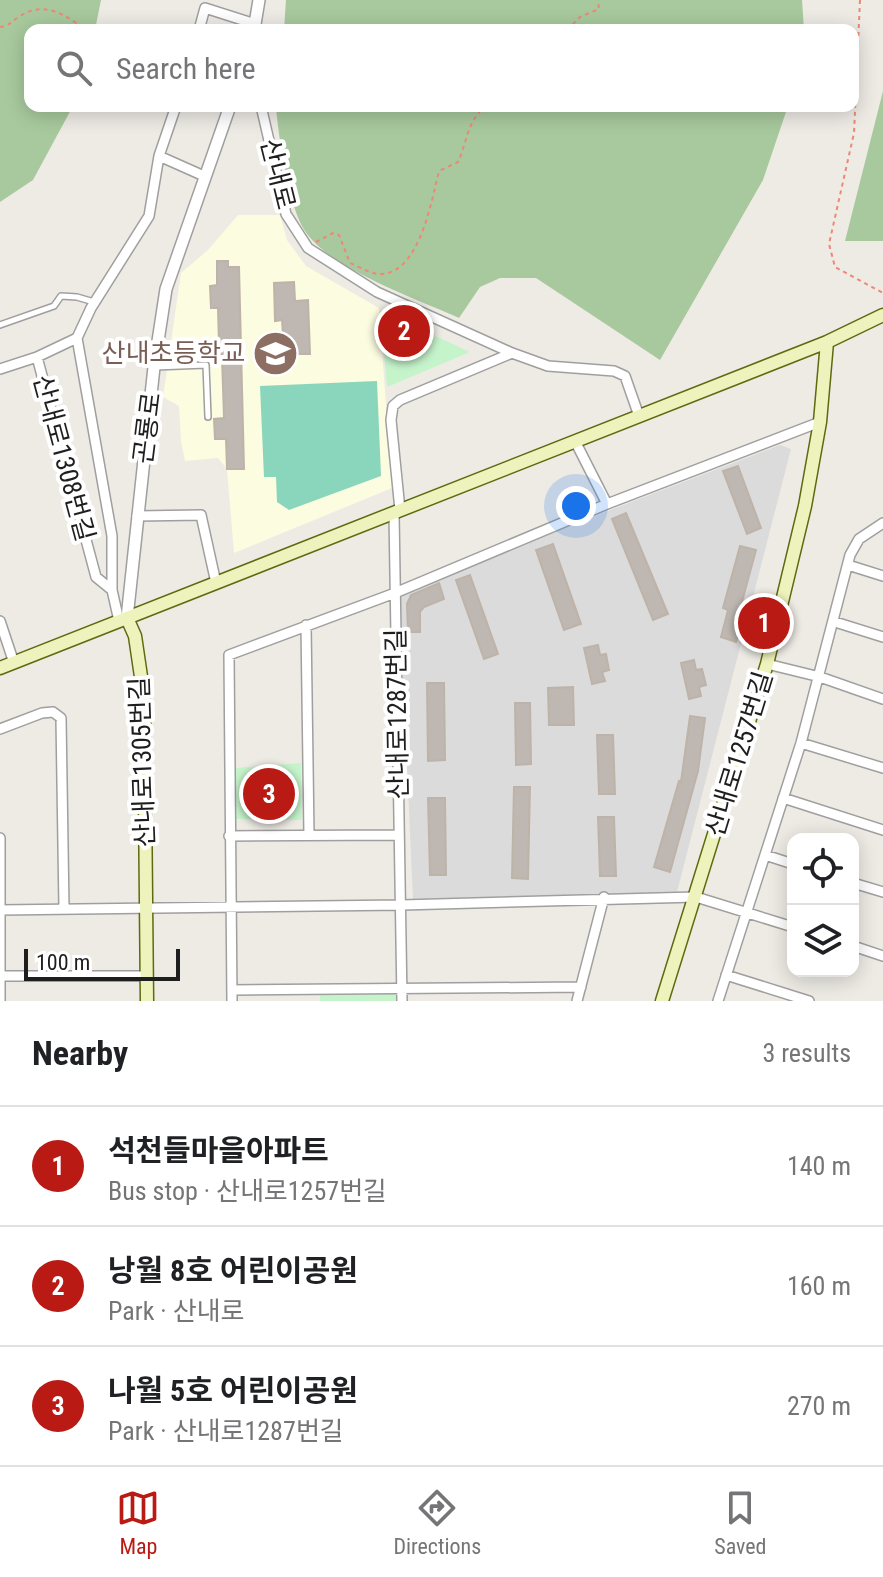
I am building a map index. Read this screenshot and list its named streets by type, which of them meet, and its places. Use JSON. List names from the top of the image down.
{
  "streets": {
    "main road": ["산내로1257번길", "산내로1305번길"],
    "street": [
      "산내로",
      "곤룡로",
      "산내로1308번길",
      "산내로1287번길"
    ]
  },
  "crossings": [
    ["곤룡로", "산내로1308번길"],
    ["곤룡로", "산내로1305번길"],
    ["산내로1308번길", "산내로1305번길"]
  ],
  "places": {
    "school or university": ["산내초등학교"]
  },
  "scale_bar": "100 m",
  "page": {
    "search": "Search here",
    "pins": ["2", "1", "3"],
    "scale": "100 m",
    "heading": ["Nearby", "3 results"],
    "list": [
      {
        "mark": "1",
        "name": "석천들마을아파트",
        "note": "Bus stop · 산내로1257번길",
        "value": "140 m"
      },
      {
        "mark": "2",
        "name": "낭월 8호 어린이공원",
        "note": "Park · 산내로",
        "value": "160 m"
      },
      {
        "mark": "3",
        "name": "나월 5호 어린이공원",
        "note": "Park · 산내로1287번길",
        "value": "270 m"
      }
    ],
    "nav": ["Map", "Directions", "Saved"]
  }
}
